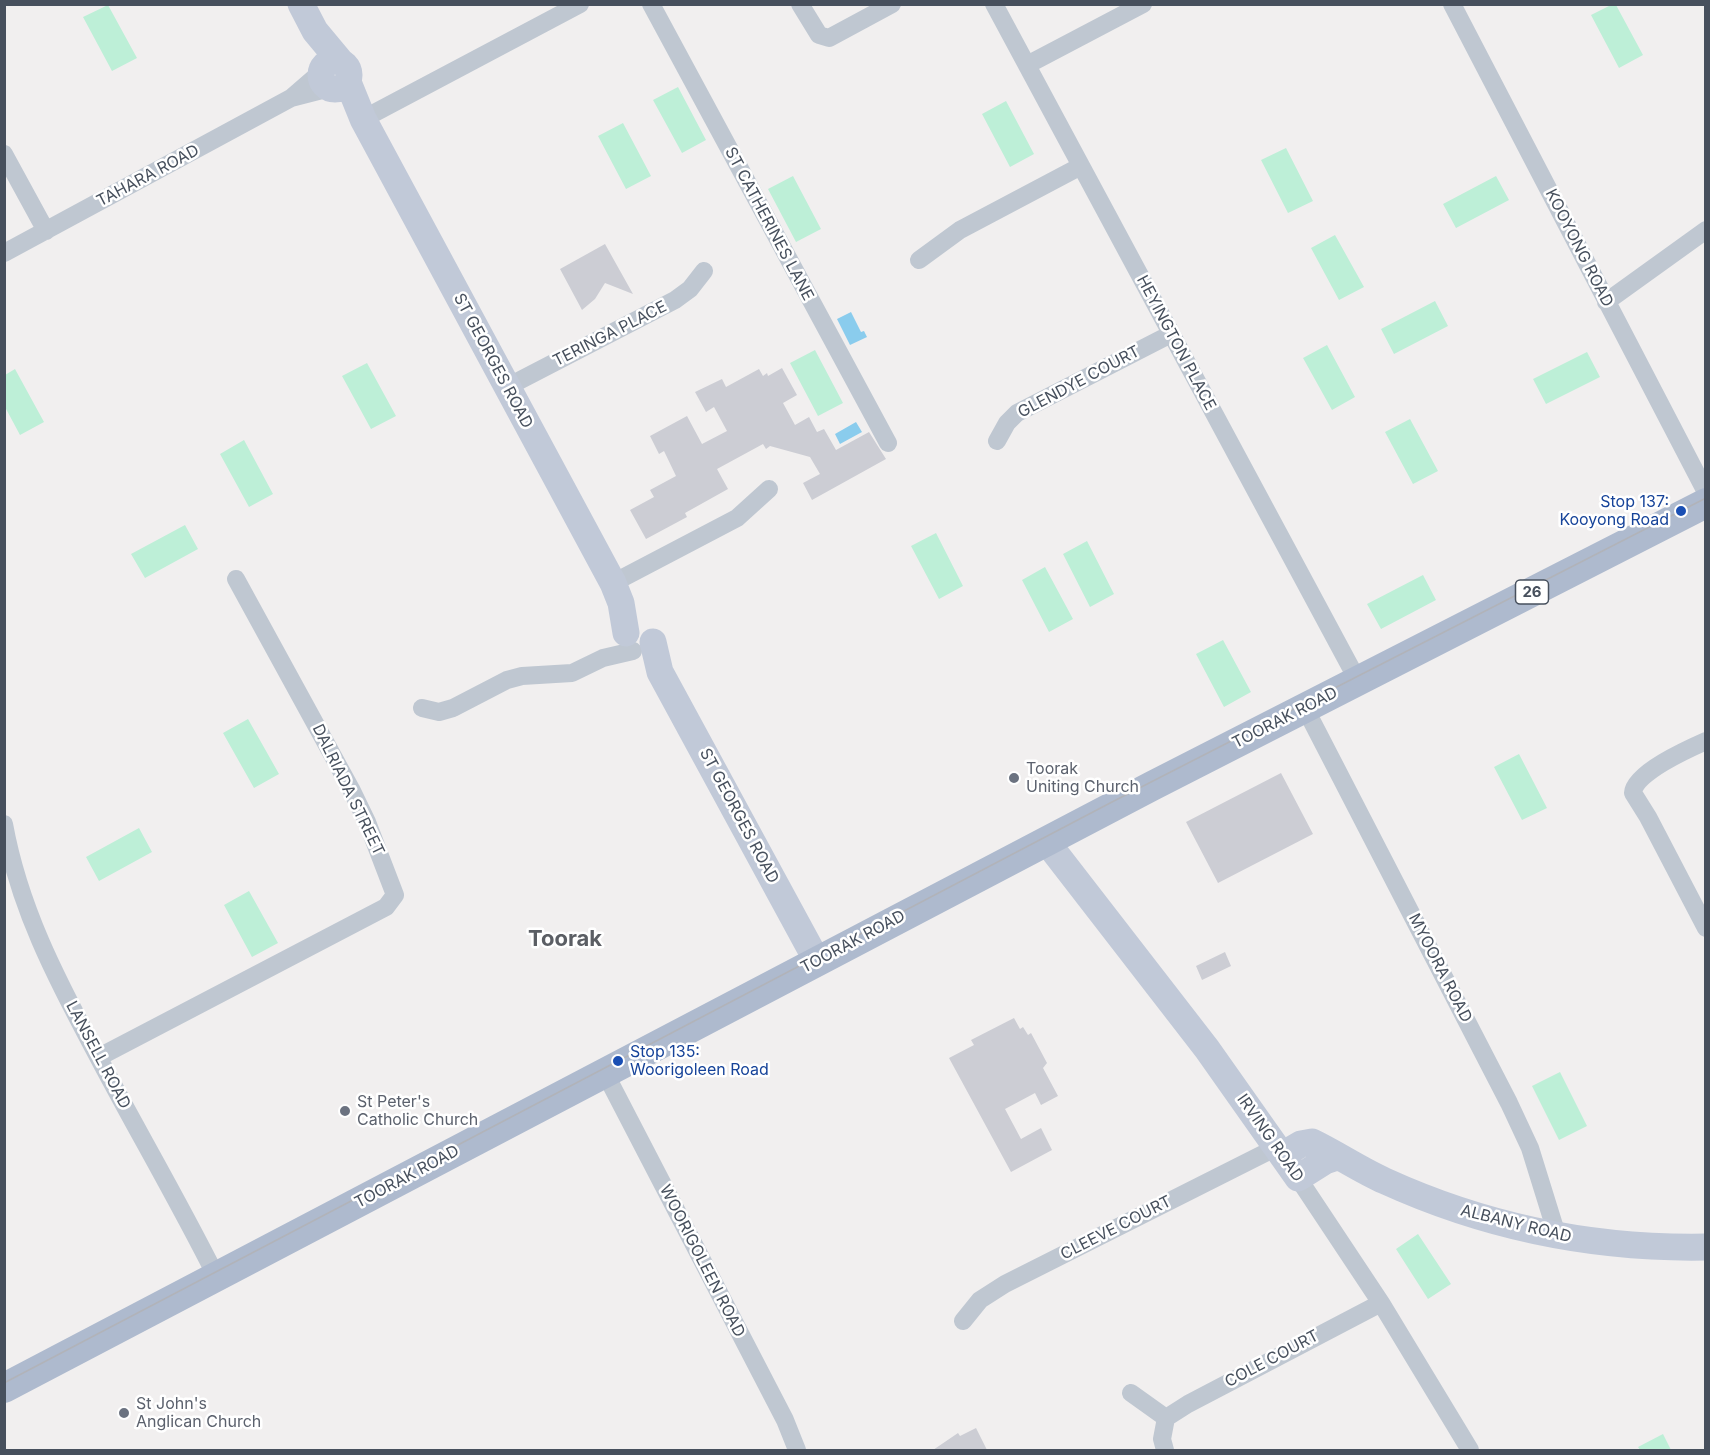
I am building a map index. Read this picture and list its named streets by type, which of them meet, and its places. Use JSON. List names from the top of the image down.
{
  "streets": {
    "main road": ["26", "TOORAK ROAD"],
    "street": [
      "TAHARA ROAD",
      "ST CATHERINES LANE",
      "KOOYONG ROAD",
      "TERINGA PLACE",
      "HEYINGTON PLACE",
      "ST GEORGES ROAD",
      "GLENDYE COURT",
      "DALRIADA STREET",
      "MYOORA ROAD",
      "LANSELL ROAD",
      "IRVING ROAD",
      "ALBANY ROAD",
      "CLEEVE COURT",
      "WOORIGOLEEN ROAD",
      "COLE COURT"
    ]
  },
  "crossings": [
    ["TAHARA ROAD", "ST GEORGES ROAD"],
    ["TERINGA PLACE", "ST GEORGES ROAD"],
    ["HEYINGTON PLACE", "GLENDYE COURT"],
    ["HEYINGTON PLACE", "TOORAK ROAD"],
    ["ST GEORGES ROAD", "TOORAK ROAD"],
    ["TOORAK ROAD", "MYOORA ROAD"],
    ["TOORAK ROAD", "LANSELL ROAD"],
    ["TOORAK ROAD", "IRVING ROAD"],
    ["TOORAK ROAD", "WOORIGOLEEN ROAD"],
    ["DALRIADA STREET", "LANSELL ROAD"],
    ["MYOORA ROAD", "ALBANY ROAD"],
    ["IRVING ROAD", "ALBANY ROAD"],
    ["IRVING ROAD", "CLEEVE COURT"],
    ["IRVING ROAD", "COLE COURT"],
    ["ALBANY ROAD", "CLEEVE COURT"]
  ],
  "districts": ["Toorak"],
  "places": [
    "Stop 137: Kooyong Road",
    "Toorak Uniting Church",
    "Stop 135: Woorigoleen Road",
    "St Peter's Catholic Church",
    "St John's Anglican Church"
  ]
}
